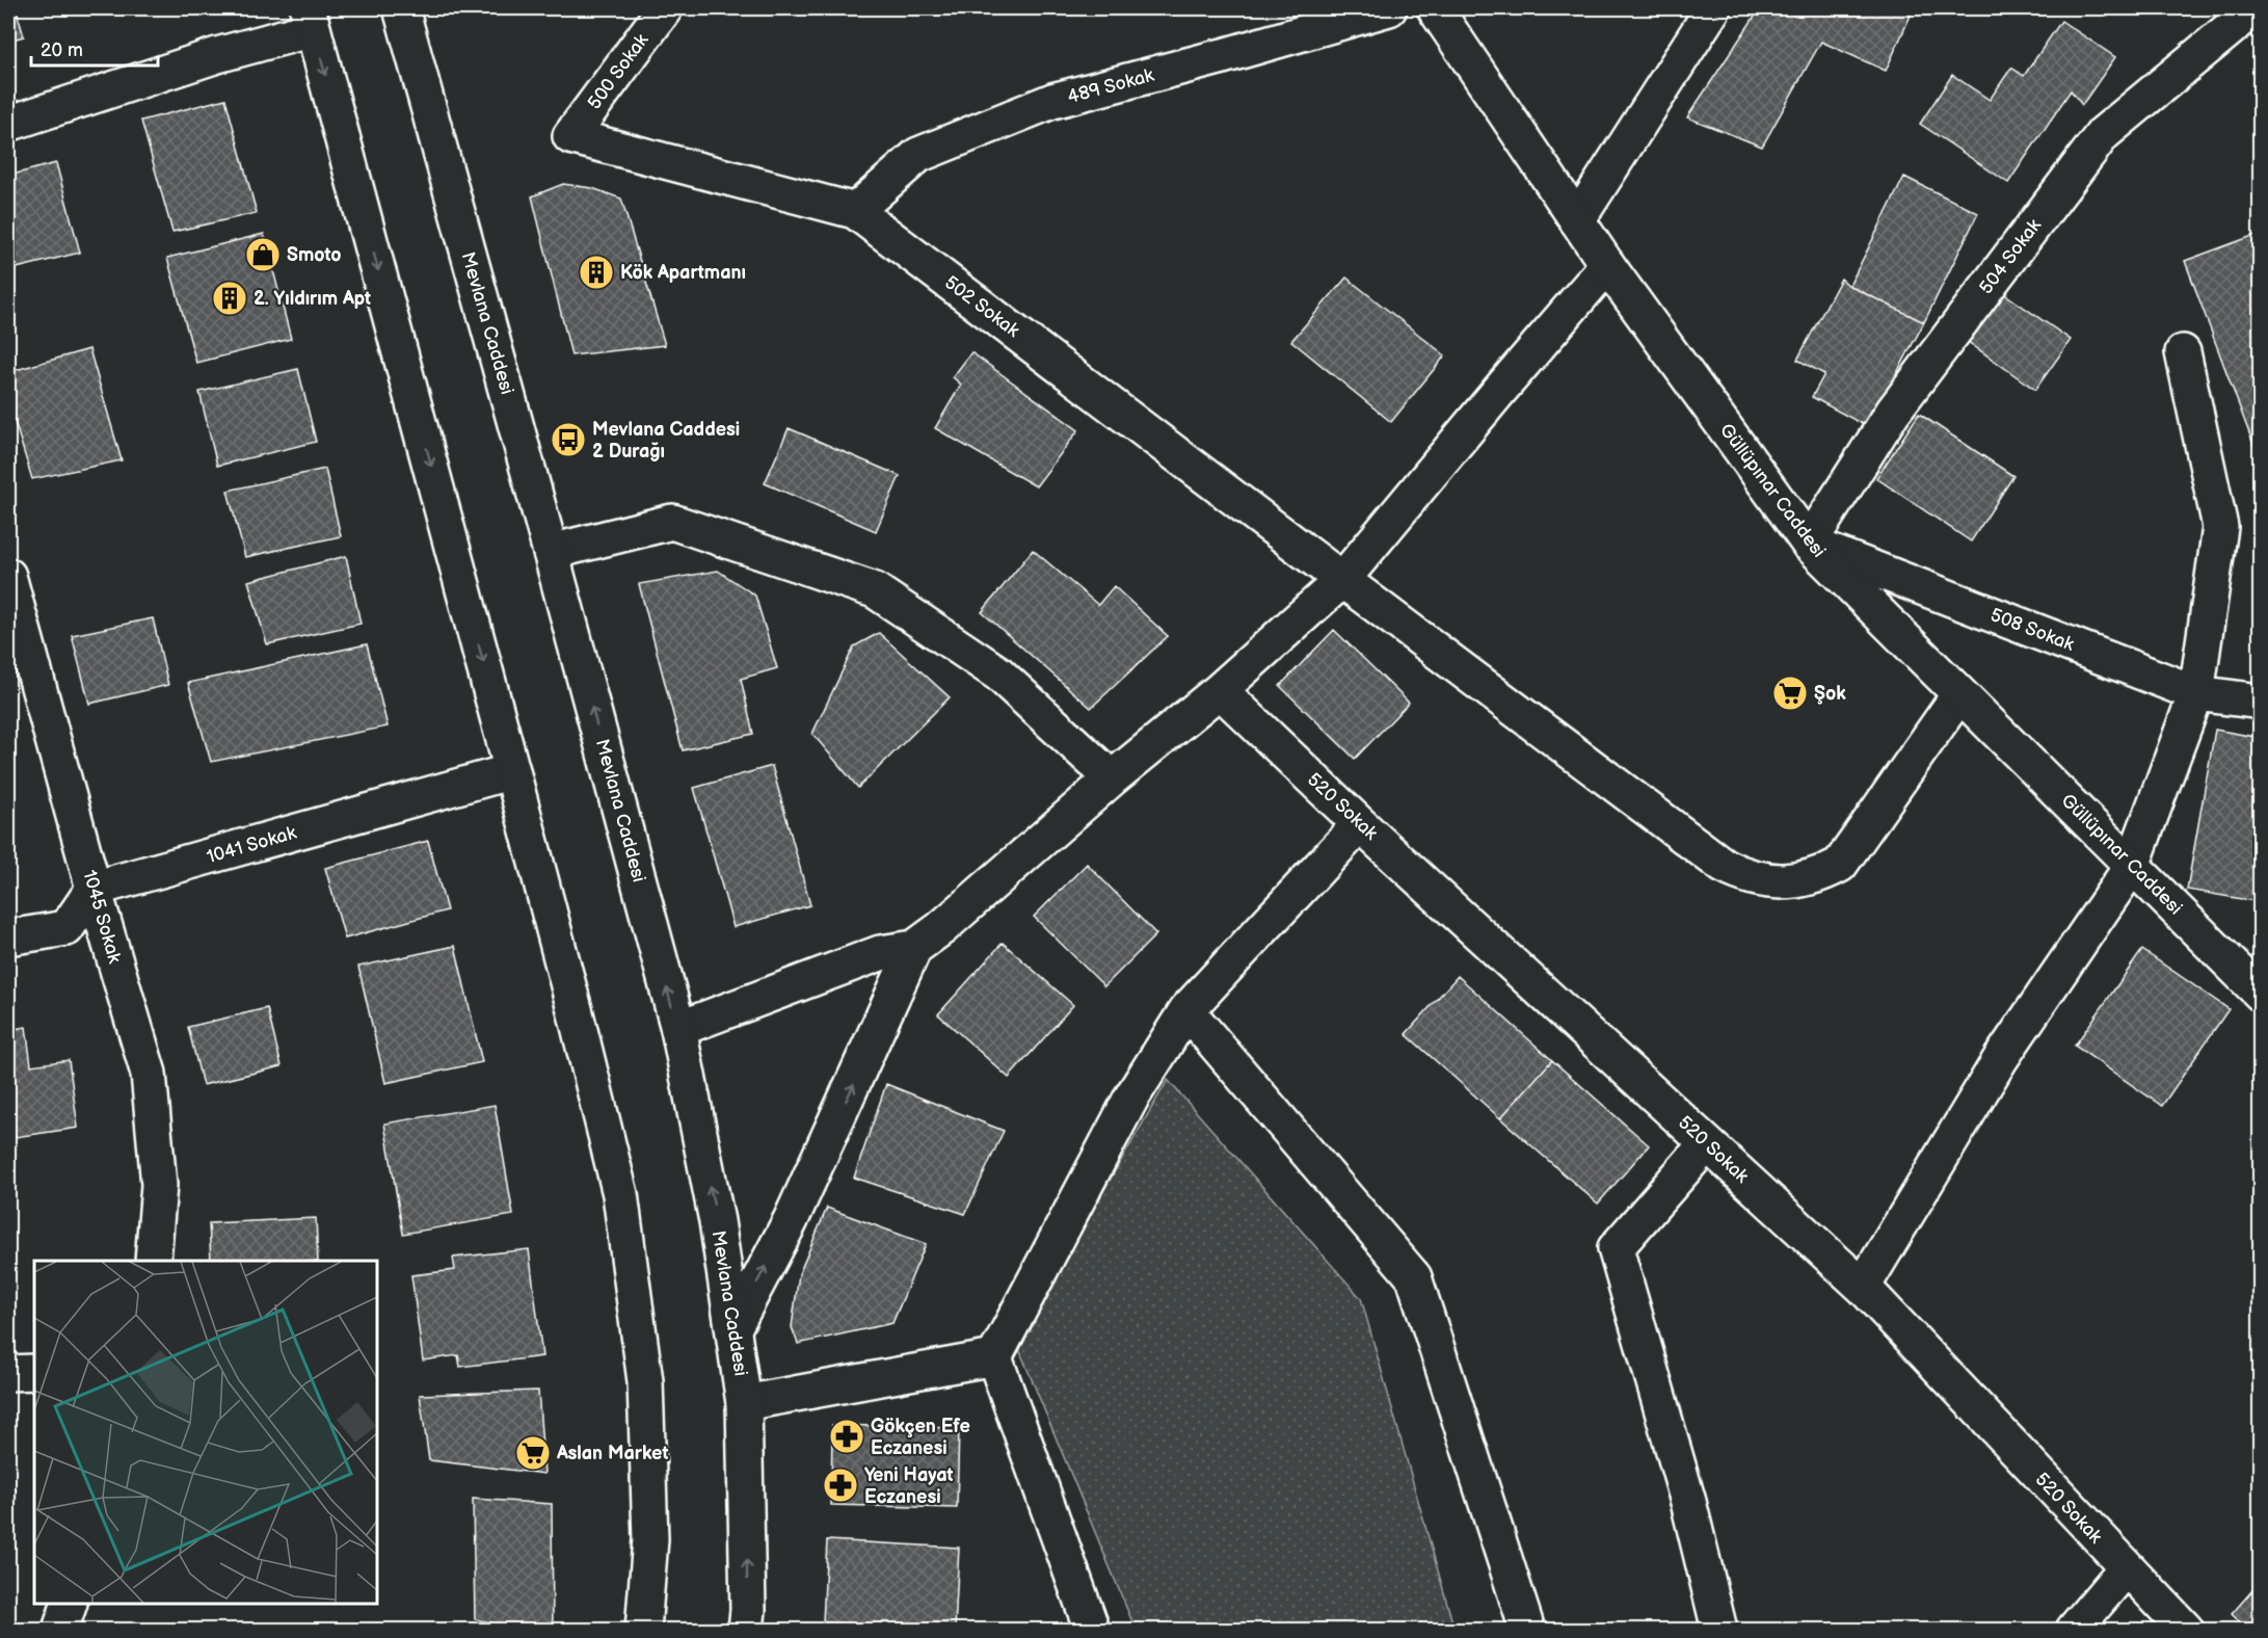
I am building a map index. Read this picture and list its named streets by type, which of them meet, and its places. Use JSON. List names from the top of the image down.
{
  "streets": {
    "street": [
      "500 Sokak",
      "489 Sokak",
      "504 Sokak",
      "502 Sokak",
      "Mevlana Caddesi",
      "Güllüpınar Caddesi",
      "508 Sokak",
      "520 Sokak",
      "1041 Sokak",
      "1045 Sokak"
    ]
  },
  "crossings": [
    ["500 Sokak", "502 Sokak"],
    ["489 Sokak", "502 Sokak"],
    ["504 Sokak", "Güllüpınar Caddesi"],
    ["504 Sokak", "508 Sokak"],
    ["502 Sokak", "Güllüpınar Caddesi"],
    ["Güllüpınar Caddesi", "508 Sokak"],
    ["1041 Sokak", "1045 Sokak"]
  ],
  "places": {
    "shop": ["Smoto"],
    "building": ["Kök Apartmanı", "2. Yıldırım Apt"],
    "bus stop": ["Mevlana Caddesi 2 Durağı"],
    "supermarket": ["Şok", "Aslan Market"],
    "pharmacy": ["Gökçen Efe Eczanesi", "Yeni Hayat Eczanesi"]
  },
  "scale_bar": "20 m"
}
